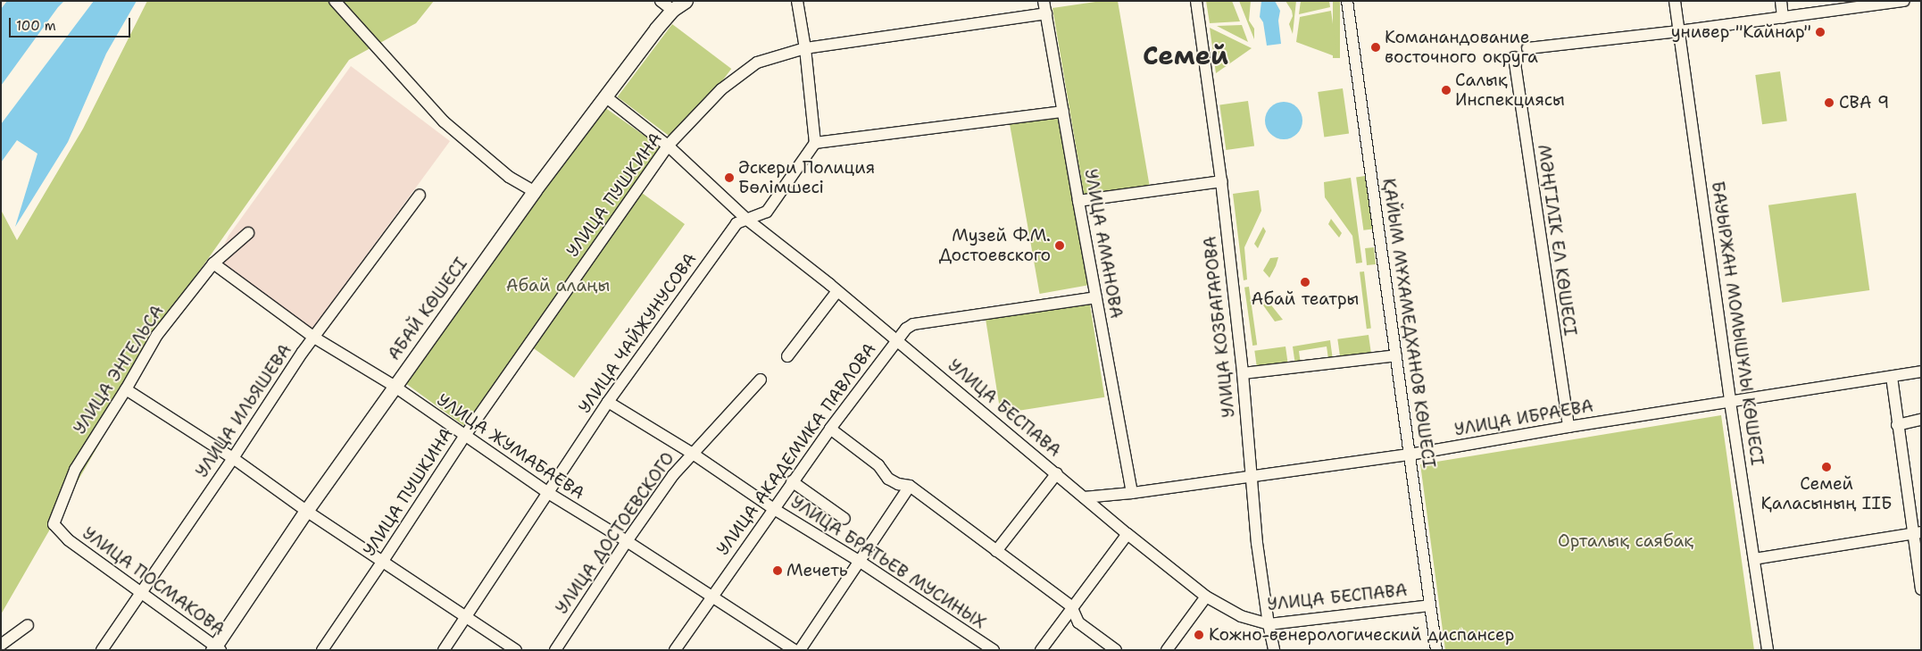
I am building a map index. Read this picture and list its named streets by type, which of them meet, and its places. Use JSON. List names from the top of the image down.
{
  "streets": {
    "main road": ["АБАЙ КӨШЕСІ"],
    "street": [
      "УЛИЦА ПУШКИНА",
      "МӘҢГІЛІК ЕЛ КӨШЕСІ",
      "УЛИЦА АМАНОВА",
      "ҚАЙЫМ МҰХАМЕДХАНОВ КӨШЕСІ",
      "БАУЫРЖАН МОМЫШҰЛЫ КӨШЕСІ",
      "УЛИЦА КОЗБАГАРОВА",
      "УЛИЦА ЧАЙЖУНУСОВА",
      "УЛИЦА ЭНГЕЛЬСА",
      "УЛИЦА БЕСПАВА",
      "УЛИЦА ИЛЬЯШЕВА",
      "УЛИЦА ИБРАЕВА",
      "УЛИЦА ЖУМАБАЕВА",
      "УЛИЦА АКАДЕМИКА ПАВЛОВА",
      "УЛИЦА ДОСТОЕВСКОГО",
      "УЛИЦА БРАТЬЕВ МУСИНЫХ",
      "УЛИЦА ПОСМАКОВА"
    ]
  },
  "crossings": [
    ["УЛИЦА ПУШКИНА", "УЛИЦА АМАНОВА"],
    ["УЛИЦА ПУШКИНА", "УЛИЦА БЕСПАВА"],
    ["УЛИЦА ПУШКИНА", "УЛИЦА ЖУМАБАЕВА"],
    ["МӘҢГІЛІК ЕЛ КӨШЕСІ", "УЛИЦА ИБРАЕВА"],
    ["УЛИЦА АМАНОВА", "УЛИЦА ИБРАЕВА"],
    ["УЛИЦА АМАНОВА", "УЛИЦА АКАДЕМИКА ПАВЛОВА"],
    ["АБАЙ КӨШЕСІ", "УЛИЦА БЕСПАВА"],
    ["АБАЙ КӨШЕСІ", "УЛИЦА ЖУМАБАЕВА"],
    ["АБАЙ КӨШЕСІ", "УЛИЦА ПОСМАКОВА"],
    ["ҚАЙЫМ МҰХАМЕДХАНОВ КӨШЕСІ", "УЛИЦА БЕСПАВА"],
    ["ҚАЙЫМ МҰХАМЕДХАНОВ КӨШЕСІ", "УЛИЦА ИБРАЕВА"],
    ["БАУЫРЖАН МОМЫШҰЛЫ КӨШЕСІ", "УЛИЦА ИБРАЕВА"],
    ["УЛИЦА КОЗБАГАРОВА", "УЛИЦА БЕСПАВА"],
    ["УЛИЦА КОЗБАГАРОВА", "УЛИЦА ИБРАЕВА"],
    ["УЛИЦА ЧАЙЖУНУСОВА", "УЛИЦА БЕСПАВА"],
    ["УЛИЦА ЧАЙЖУНУСОВА", "УЛИЦА ЖУМАБАЕВА"],
    ["УЛИЦА ЧАЙЖУНУСОВА", "УЛИЦА БРАТЬЕВ МУСИНЫХ"],
    ["УЛИЦА ЭНГЕЛЬСА", "УЛИЦА ЖУМАБАЕВА"],
    ["УЛИЦА ЭНГЕЛЬСА", "УЛИЦА ПОСМАКОВА"],
    ["УЛИЦА БЕСПАВА", "УЛИЦА ИБРАЕВА"],
    ["УЛИЦА БЕСПАВА", "УЛИЦА АКАДЕМИКА ПАВЛОВА"],
    ["УЛИЦА ИЛЬЯШЕВА", "УЛИЦА ЖУМАБАЕВА"],
    ["УЛИЦА ИЛЬЯШЕВА", "УЛИЦА ПОСМАКОВА"],
    ["УЛИЦА ЖУМАБАЕВА", "УЛИЦА АКАДЕМИКА ПАВЛОВА"],
    ["УЛИЦА ЖУМАБАЕВА", "УЛИЦА ДОСТОЕВСКОГО"],
    ["УЛИЦА АКАДЕМИКА ПАВЛОВА", "УЛИЦА БРАТЬЕВ МУСИНЫХ"],
    ["УЛИЦА ДОСТОЕВСКОГО", "УЛИЦА БРАТЬЕВ МУСИНЫХ"]
  ],
  "districts": ["Семей"],
  "parks": ["Абай алаңы", "Орталық саябақ"],
  "places": [
    "универ \"Кайнар\"",
    "Команандование восточного округа",
    "Салық Инспекциясы",
    "СВА 9",
    "Әскери Полиция Бөлімшесі",
    "Музей Ф.М. Достоевского",
    "Абай театры",
    "Семей Қаласының ІІБ",
    "Мечеть",
    "Кожно-венерологический диспансер"
  ],
  "scale_bar": "100 m"
}
